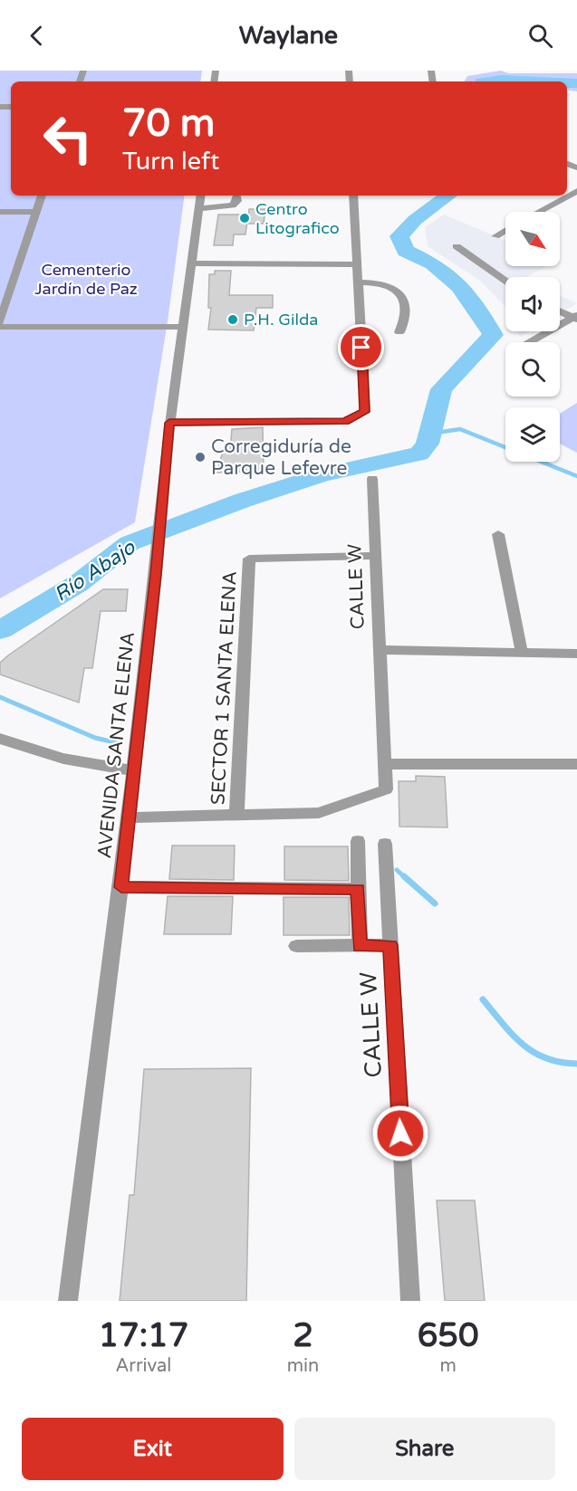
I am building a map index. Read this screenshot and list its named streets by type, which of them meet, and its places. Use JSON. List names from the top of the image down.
{
  "streets": {
    "street": ["CALLE W", "SECTOR 1 SANTA ELENA", "AVENIDA SANTA ELENA"]
  },
  "crossings": [
    ["CALLE W", "SECTOR 1 SANTA ELENA"]
  ],
  "water": ["Río Abajo"],
  "parks": ["Cementerio Jardín de Paz"],
  "places": ["Centro Litografico", "P.H. Gilda", "Corregiduría de Parque Lefevre"],
  "north": "bottom right",
  "page": {
    "header": "Waylane",
    "turn": ["70 m", "Turn left"],
    "eta": [
      "17:17",
      "Arrival",
      "2",
      "min",
      "650",
      "m"
    ],
    "buttons": ["Exit", "Share"]
  }
}
